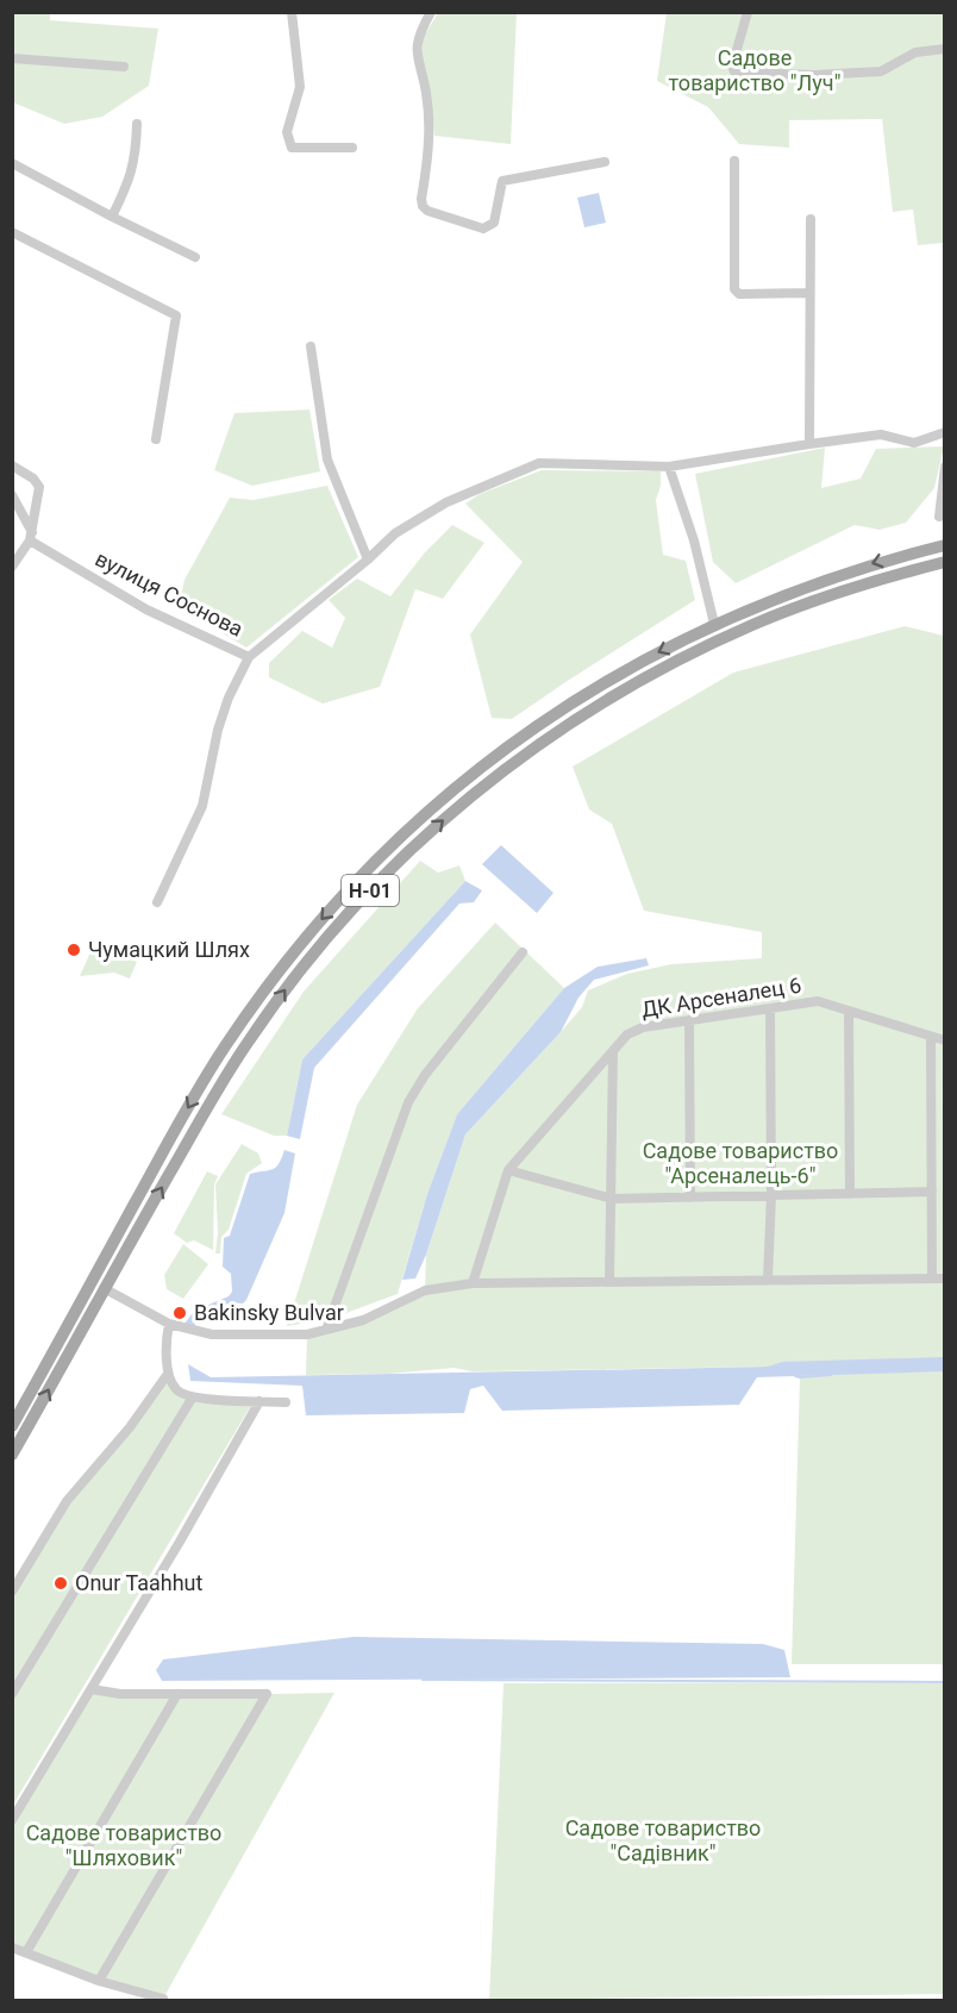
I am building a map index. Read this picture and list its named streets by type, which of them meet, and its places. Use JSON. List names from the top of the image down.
{
  "streets": {
    "main road": ["Н-01"],
    "street": ["вулиця Соснова", "ДК Арсеналец 6"]
  },
  "parks": [
    "Садове товариство \"Луч\"",
    "Садове товариство \"Арсеналець-6\"",
    "Садове товариство \"Садівник\"",
    "Садове товариство \"Шляховик\""
  ],
  "places": ["Чумацкий Шлях", "Bakinsky Bulvar", "Onur Taahhut"]
}
